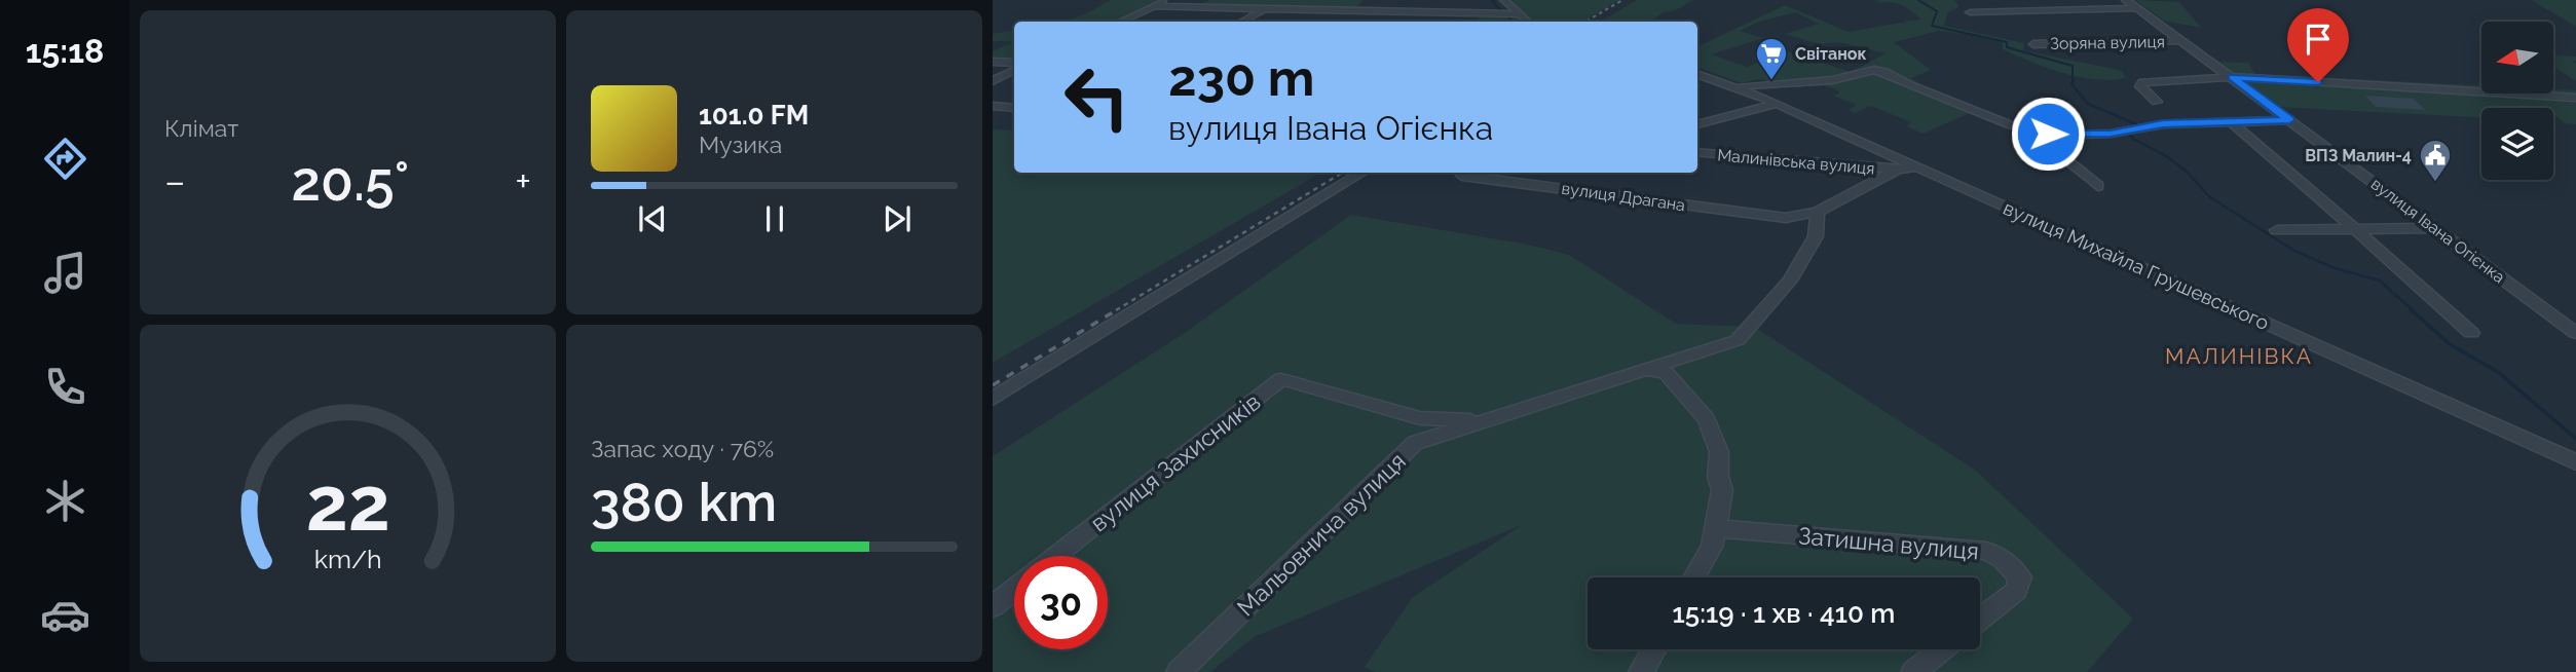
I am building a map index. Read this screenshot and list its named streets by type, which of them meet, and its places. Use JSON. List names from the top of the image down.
{
  "streets": {
    "street": [
      "Зоряна вулиця",
      "Малинівська вулиця",
      "вулиця Драгана",
      "вулиця Івана Огієнка",
      "вулиця Михайла Грушевського",
      "вулиця Захисників",
      "Мальовнича вулиця",
      "Затишна вулиця"
    ]
  },
  "crossings": [
    ["Зоряна вулиця", "вулиця Івана Огієнка"],
    ["вулиця Драгана", "Мальовнича вулиця"],
    ["вулиця Захисників", "Мальовнича вулиця"]
  ],
  "districts": ["МАЛИНІВКА"],
  "places": {
    "supermarket": ["Світанок"],
    "public building": ["ВПЗ Малин-4"]
  },
  "north": "left",
  "page": {
    "tabs": "15:18",
    "tile": [
      "Клімат",
      ["Запас ходу · 76%", "380 km"]
    ],
    "turn": ["230 m", "вулиця Івана Огієнка"],
    "song": ["101.0 FM", "Музика"],
    "heat": ["−", "20.5°", "+"],
    "limit": "30",
    "trip": "15:19 · 1 хв · 410 m",
    "gauge": ["22", "km/h"]
  }
}
